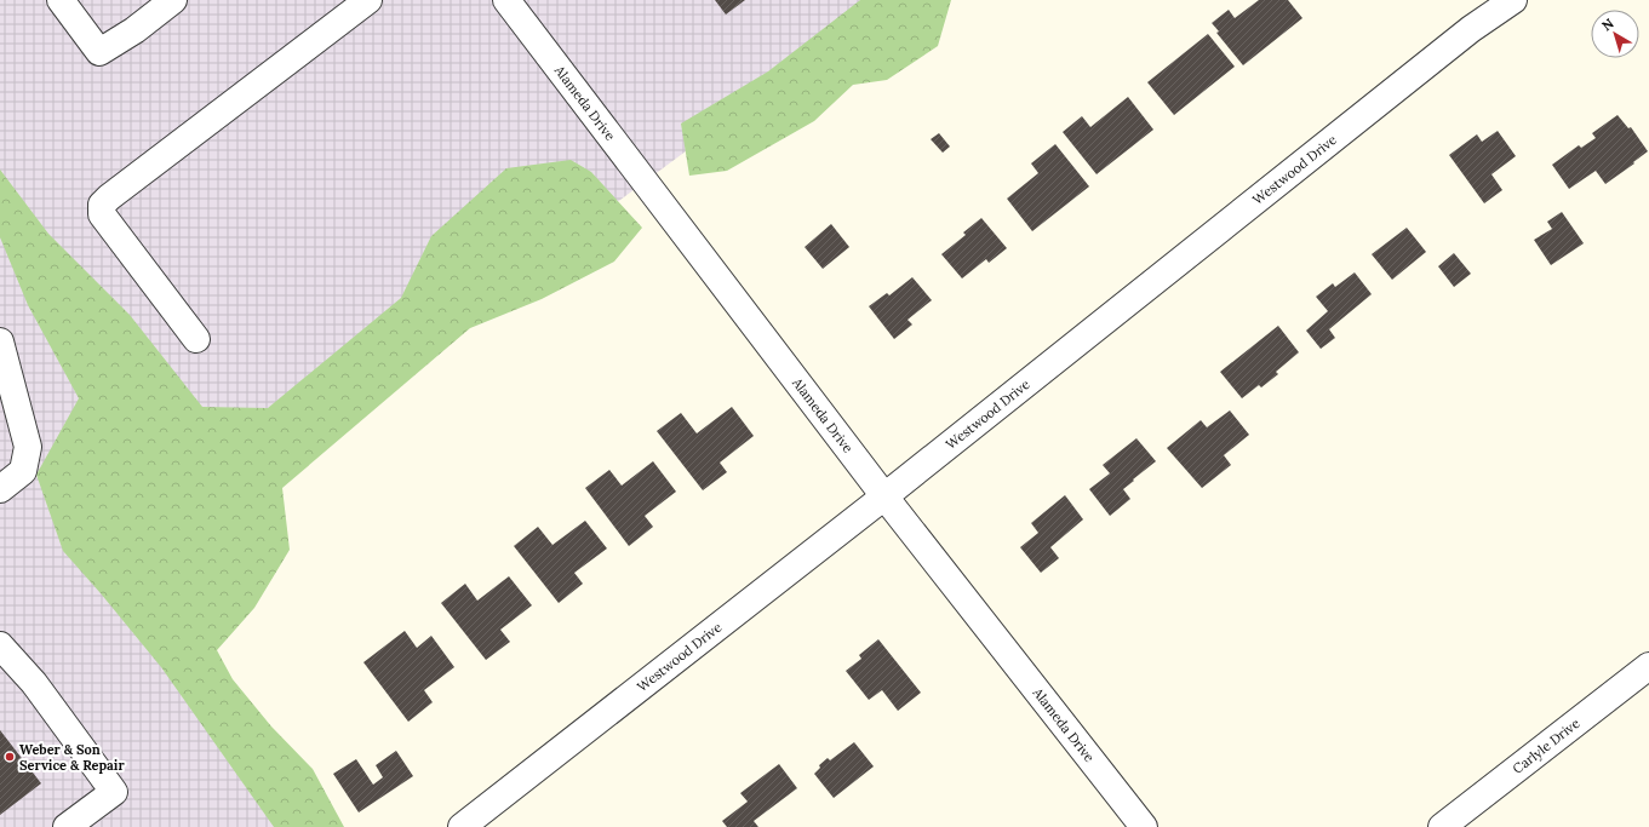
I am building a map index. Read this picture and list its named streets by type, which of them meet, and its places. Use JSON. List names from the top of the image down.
{
  "streets": {
    "street": ["Alameda Drive", "Westwood Drive", "Carlyle Drive"]
  },
  "crossings": [
    ["Alameda Drive", "Westwood Drive"]
  ],
  "places": ["Weber & Son Service & Repair"],
  "north": "top left"
}
